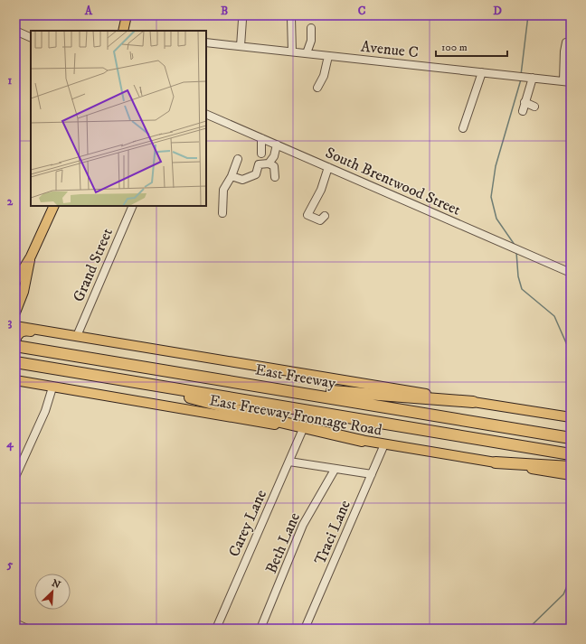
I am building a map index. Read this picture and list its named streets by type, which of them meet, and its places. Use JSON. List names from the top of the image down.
{
  "streets": {
    "highway": ["East Freeway"],
    "main road": ["East Freeway Frontage Road"],
    "street": [
      "Avenue C",
      "South Brentwood Street",
      "Grand Street",
      "Carey Lane",
      "Traci Lane",
      "Beth Lane"
    ]
  },
  "crossings": [
    ["East Freeway Frontage Road", "Carey Lane"],
    ["East Freeway Frontage Road", "Traci Lane"]
  ],
  "scale_bar": "100 m",
  "north": "top right",
  "grid": {
    "columns": [
      "A",
      "B",
      "C",
      "D"
    ],
    "rows": [
      "1",
      "2",
      "3",
      "4",
      "5"
    ]
  }
}
